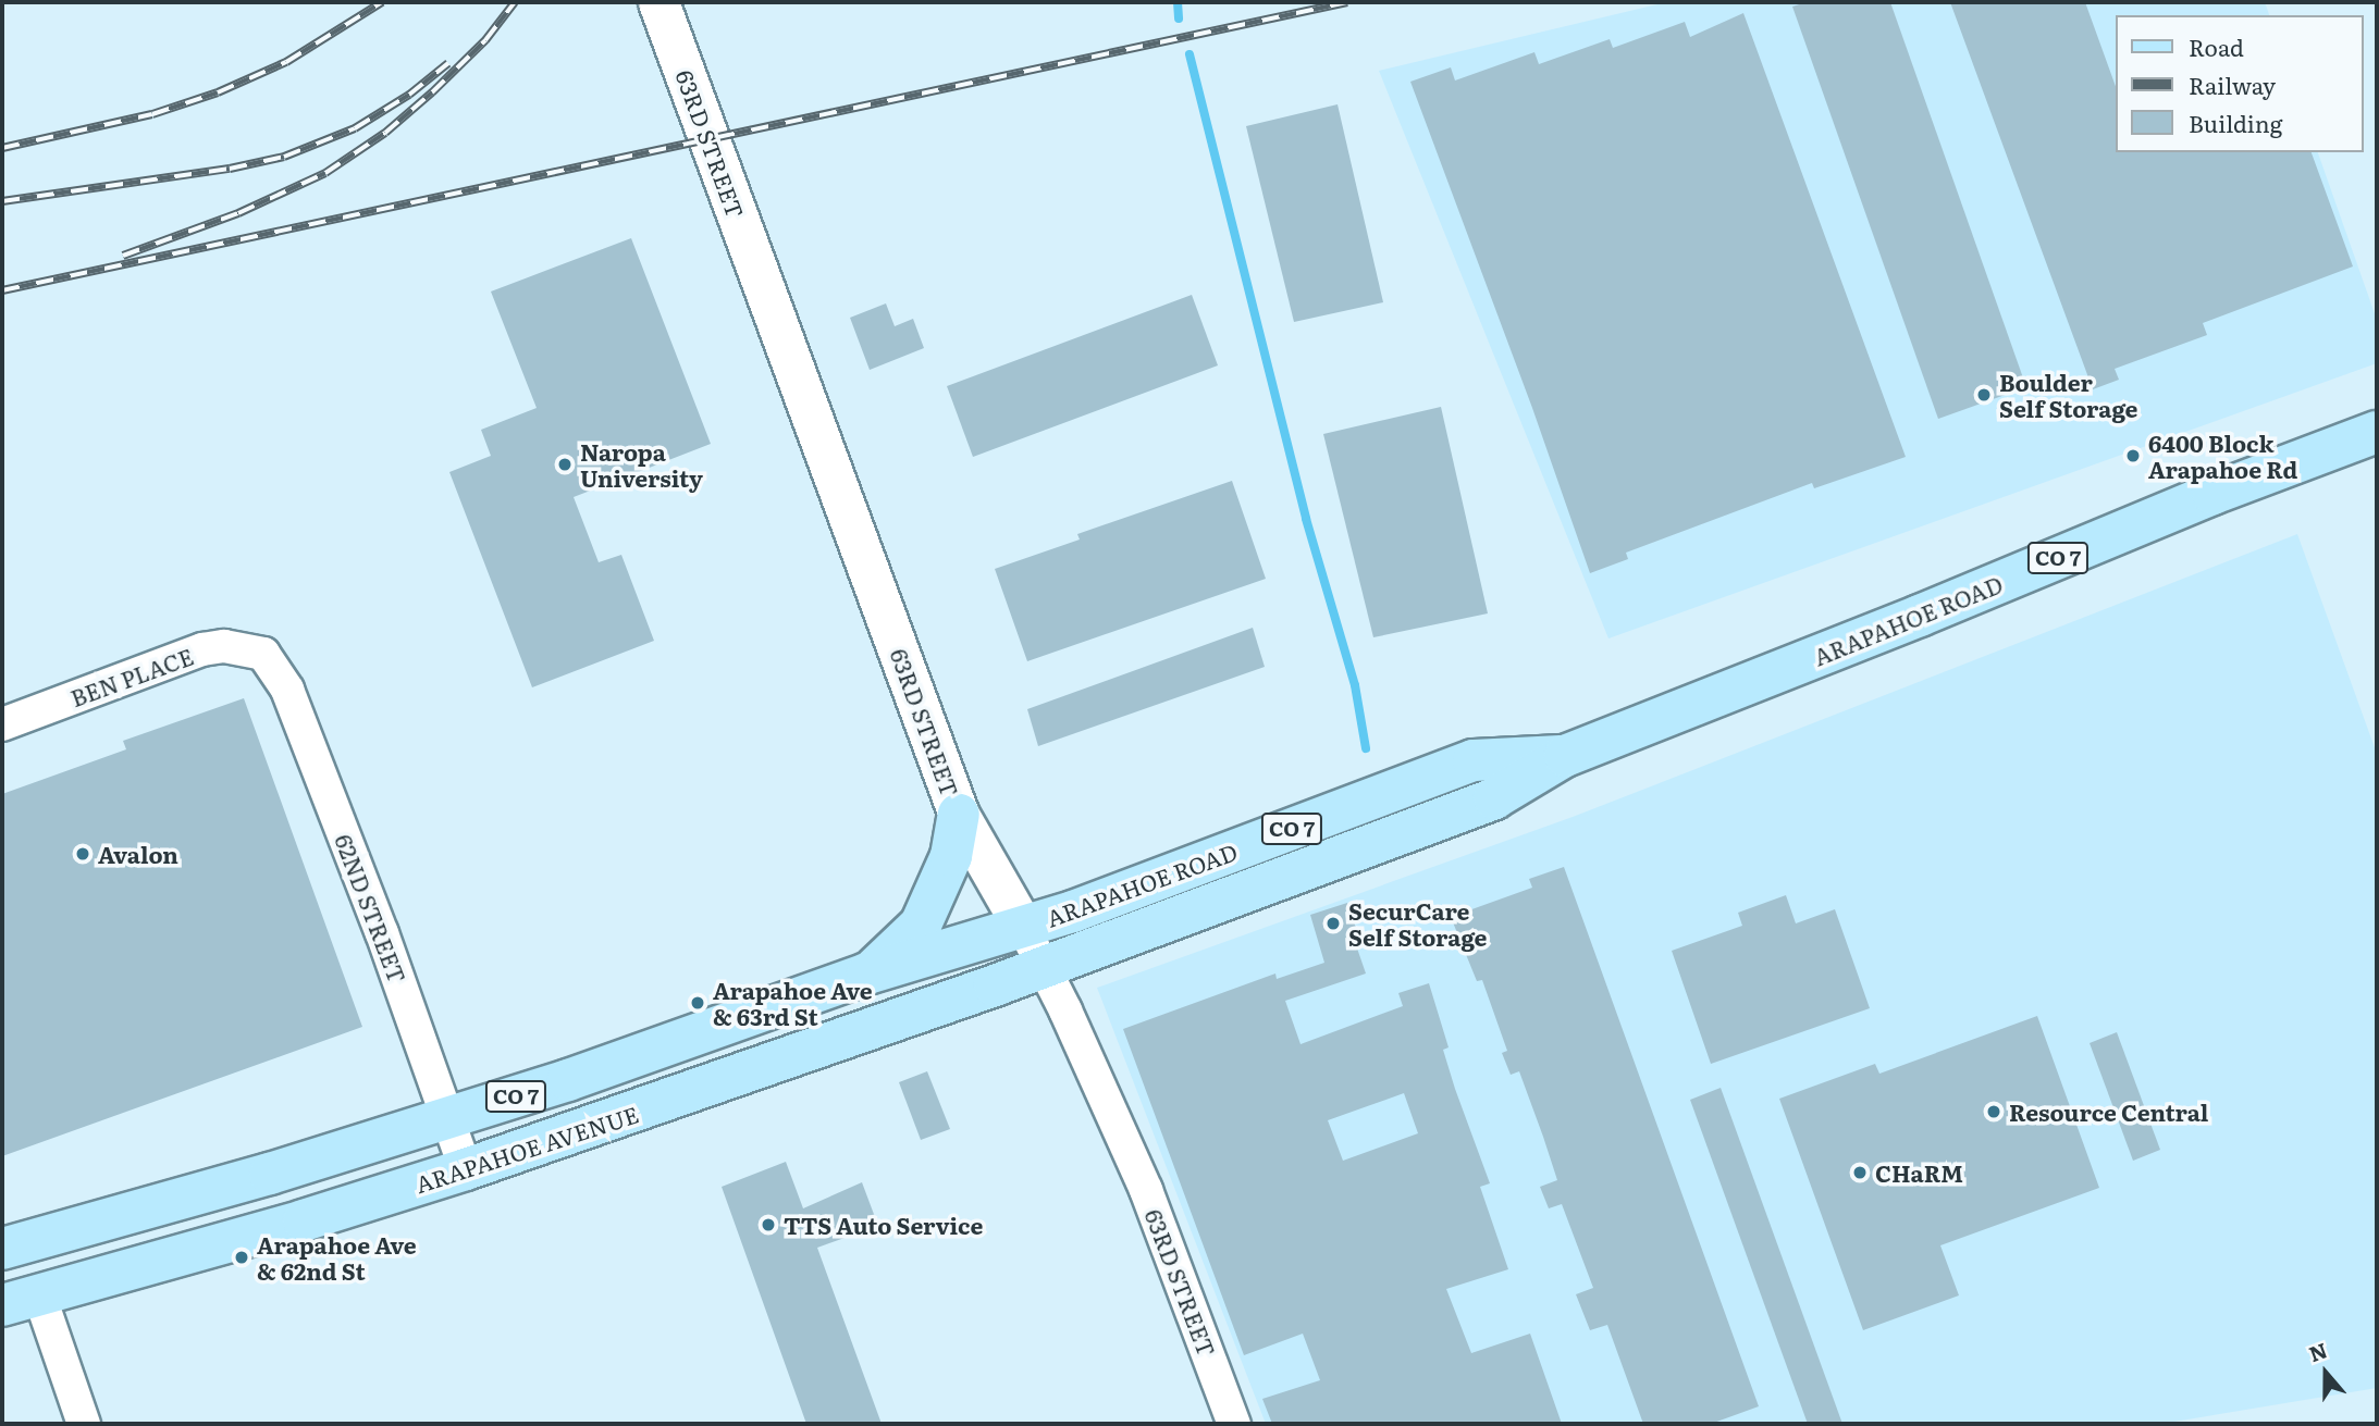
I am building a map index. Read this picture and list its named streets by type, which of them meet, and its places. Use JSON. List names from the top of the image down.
{
  "streets": {
    "main road": ["CO 7", "ARAPAHOE ROAD", "ARAPAHOE AVENUE"],
    "street": ["63RD STREET", "BEN PLACE", "62ND STREET"]
  },
  "crossings": [
    ["63RD STREET", "CO 7"],
    ["63RD STREET", "ARAPAHOE ROAD"],
    ["63RD STREET", "ARAPAHOE AVENUE"],
    ["CO 7", "ARAPAHOE ROAD"],
    ["CO 7", "62ND STREET"],
    ["ARAPAHOE ROAD", "ARAPAHOE AVENUE"],
    ["BEN PLACE", "62ND STREET"],
    ["62ND STREET", "ARAPAHOE AVENUE"]
  ],
  "places": [
    "Boulder Self Storage",
    "6400 Block Arapahoe Rd",
    "Naropa University",
    "Avalon",
    "SecurCare Self Storage",
    "Arapahoe Ave & 63rd St",
    "Resource Central",
    "CHaRM",
    "TTS Auto Service",
    "Arapahoe Ave & 62nd St"
  ],
  "legend": ["Road", "Railway", "Building"],
  "north": "top"
}
